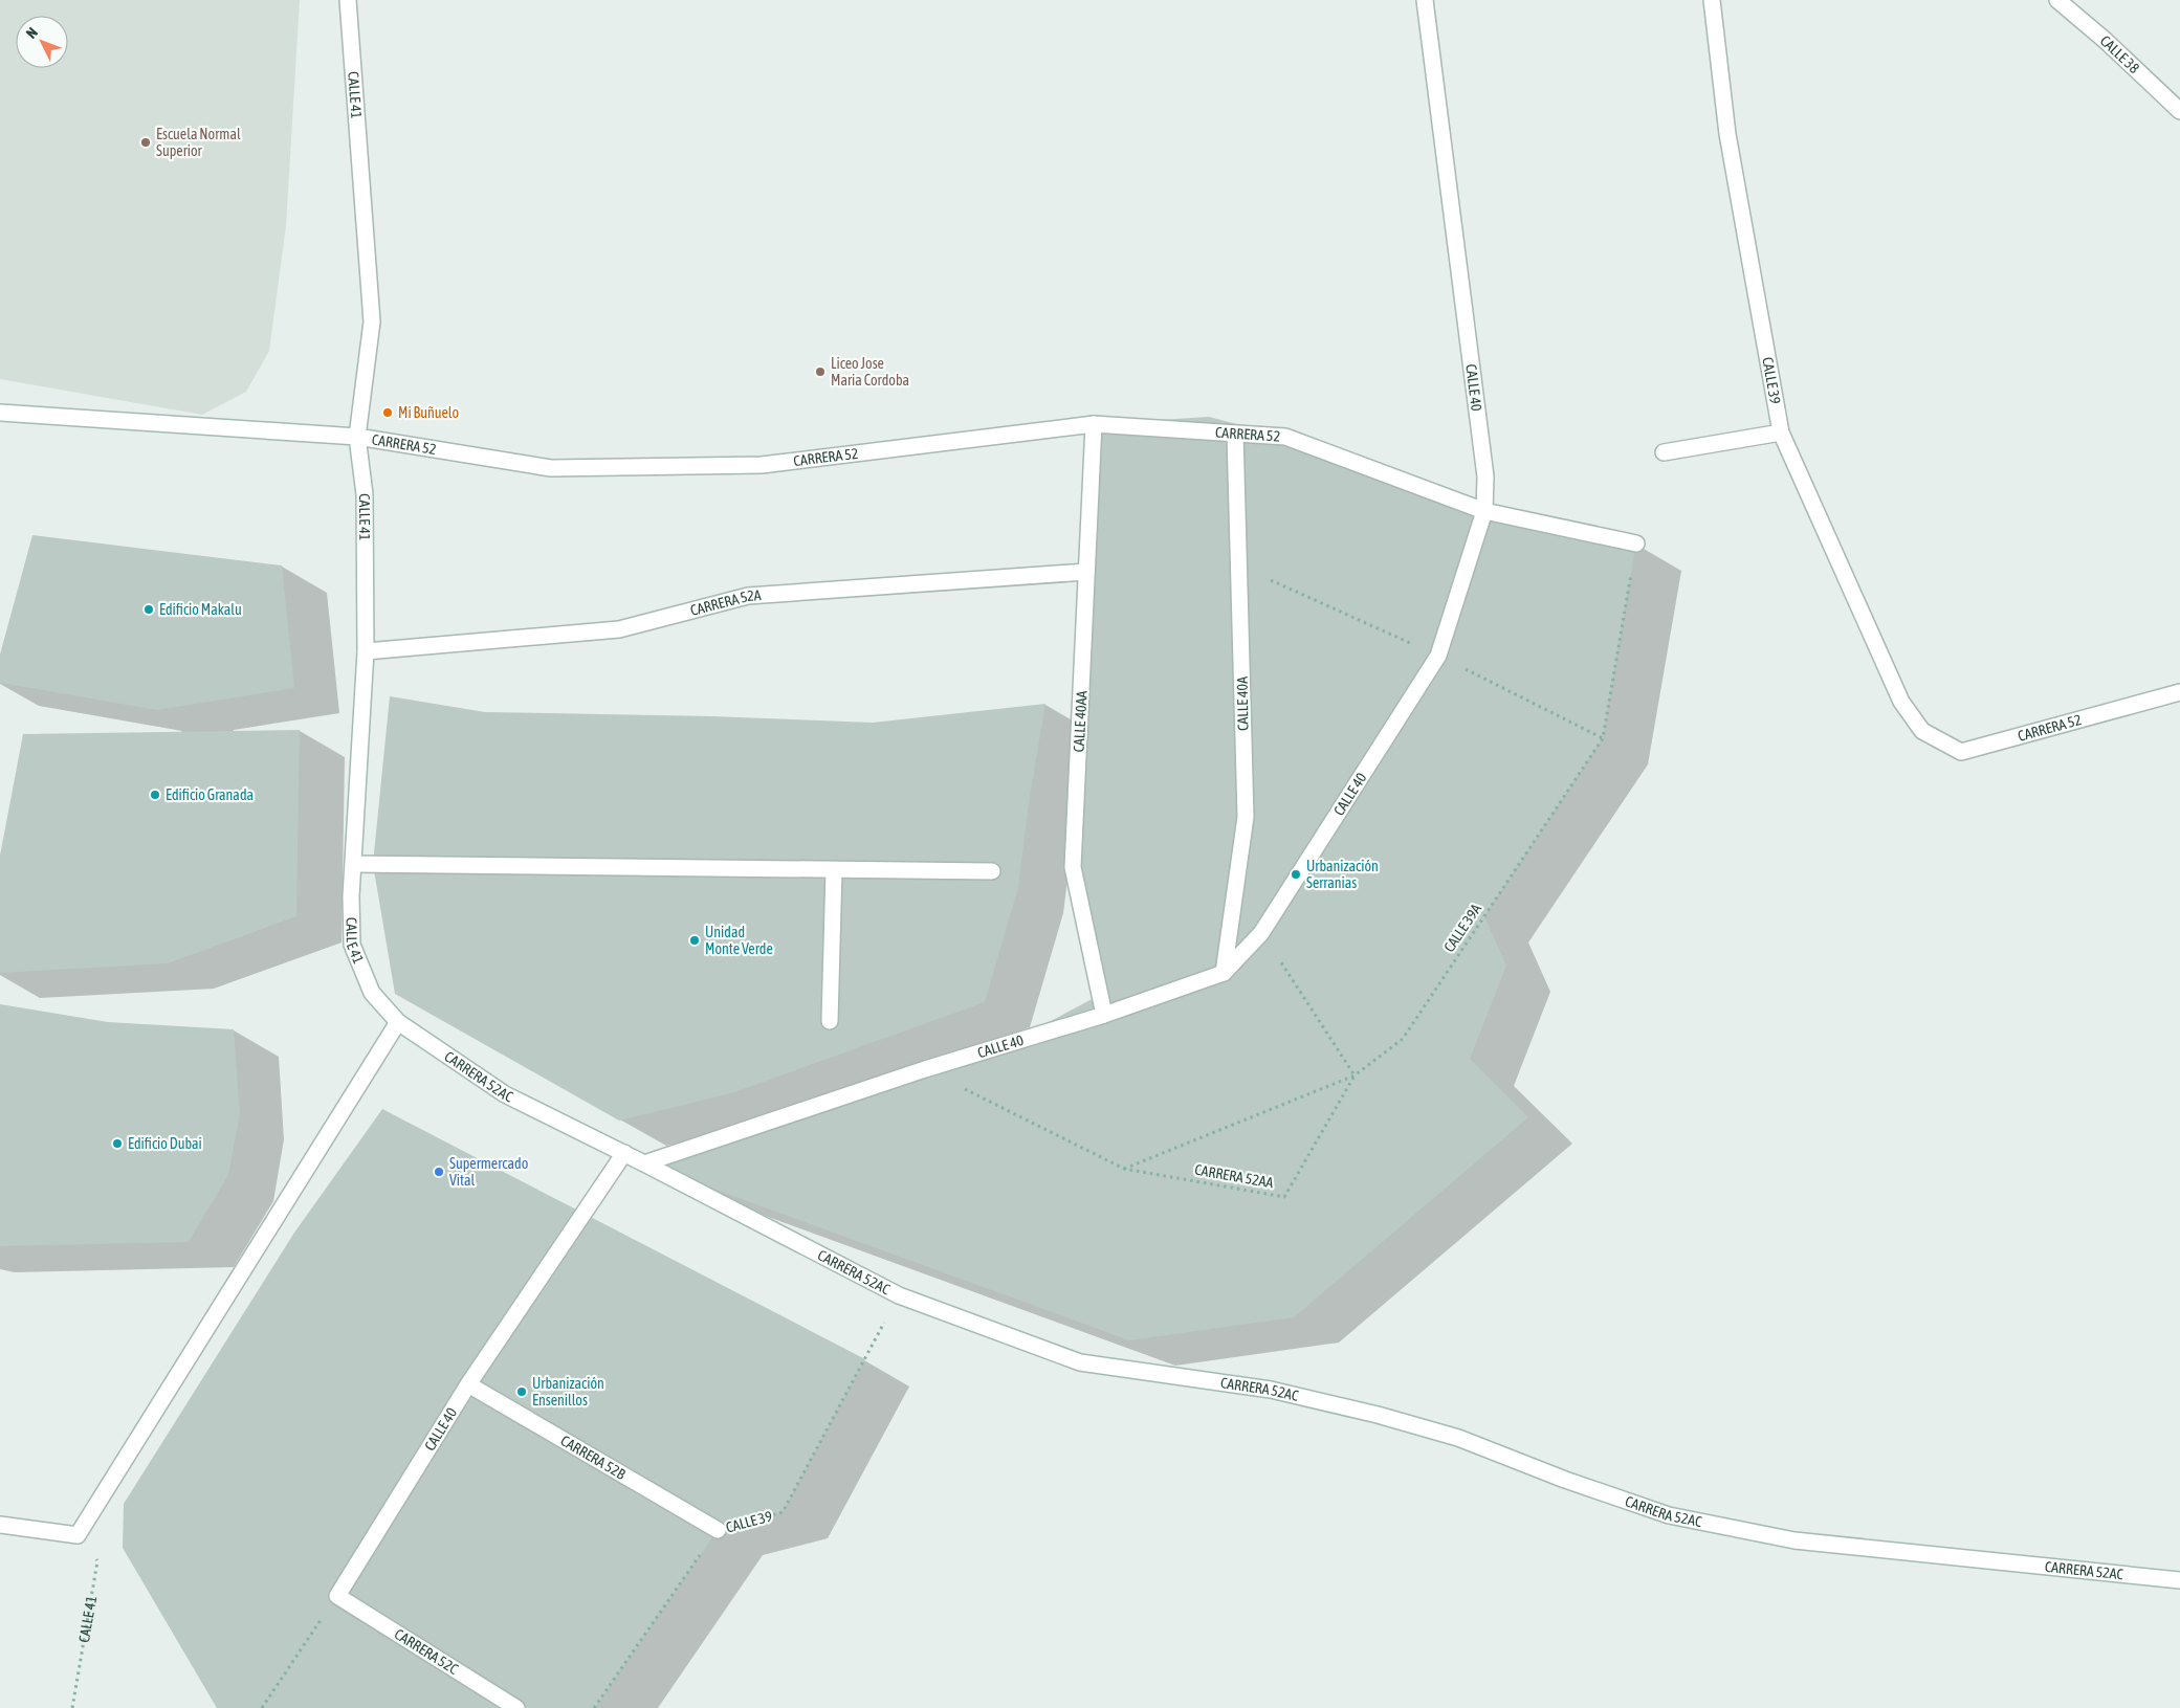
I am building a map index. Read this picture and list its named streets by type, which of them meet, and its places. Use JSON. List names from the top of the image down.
{
  "streets": {
    "street": [
      "CALLE 38",
      "CALLE 41",
      "CALLE 39",
      "CALLE 40",
      "CARRERA 52",
      "CARRERA 52A",
      "CALLE 40A",
      "CALLE 40AA",
      "CARRERA 52AC",
      "CARRERA 52B",
      "CARRERA 52C"
    ],
    "path": ["CALLE 39A", "CARRERA 52AA"]
  },
  "crossings": [
    ["CALLE 41", "CARRERA 52"],
    ["CALLE 41", "CARRERA 52A"],
    ["CALLE 41", "CARRERA 52AC"],
    ["CALLE 39", "CARRERA 52"],
    ["CALLE 39", "CARRERA 52AC"],
    ["CALLE 39", "CARRERA 52B"],
    ["CALLE 40", "CARRERA 52"],
    ["CALLE 40", "CALLE 40A"],
    ["CALLE 40", "CALLE 40AA"],
    ["CALLE 40", "CARRERA 52AC"],
    ["CALLE 40", "CARRERA 52AA"],
    ["CALLE 40", "CARRERA 52B"],
    ["CALLE 40", "CARRERA 52C"],
    ["CARRERA 52", "CALLE 40A"],
    ["CARRERA 52", "CALLE 40AA"],
    ["CARRERA 52", "CALLE 39A"],
    ["CARRERA 52A", "CALLE 40AA"],
    ["CALLE 39A", "CARRERA 52AA"]
  ],
  "places": [
    "Escuela Normal Superior",
    "Liceo Jose Maria Cordoba",
    "Mi Buñuelo",
    "Edificio Makalu",
    "Edificio Granada",
    "Urbanización Serranias",
    "Unidad Monte Verde",
    "Edificio Dubai",
    "Supermercado Vital",
    "Urbanización Ensenillos"
  ],
  "north": "top left"
}
